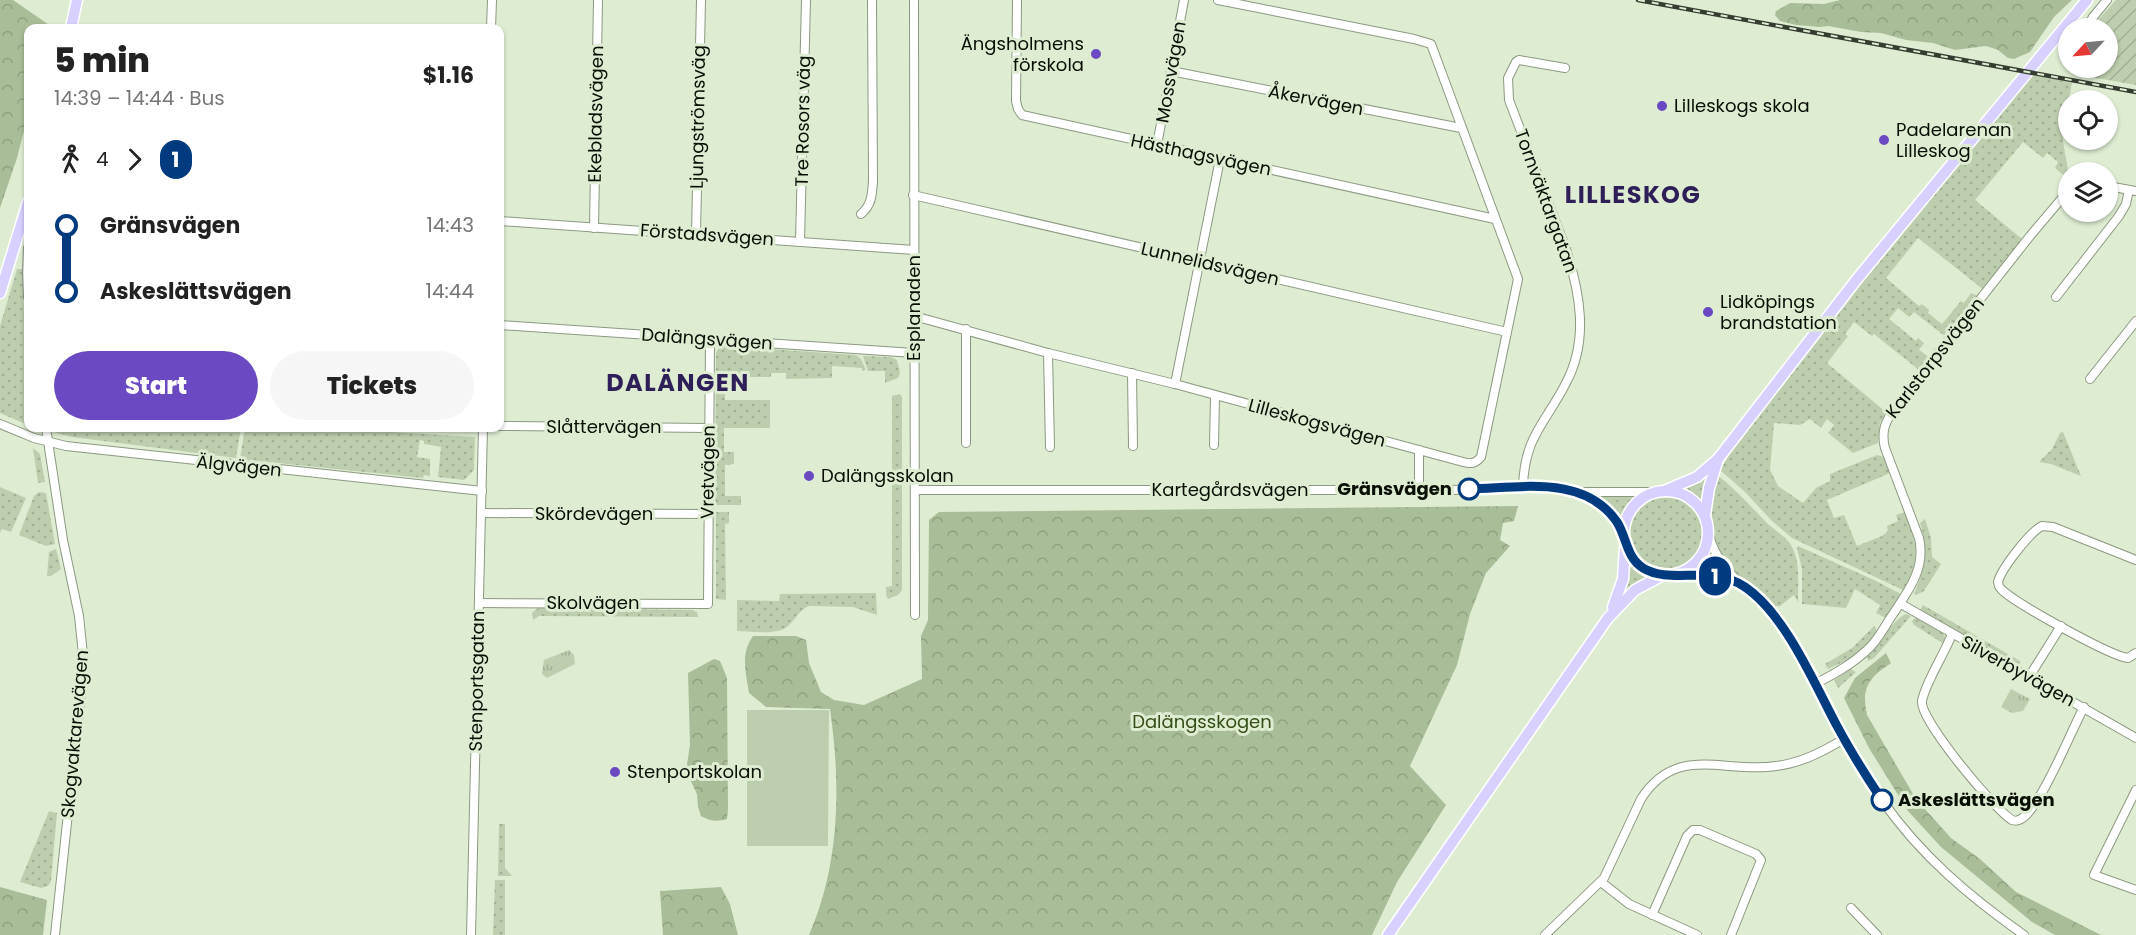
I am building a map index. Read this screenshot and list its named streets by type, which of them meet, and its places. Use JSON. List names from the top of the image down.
{
  "streets": {
    "street": [
      "Mossvägen",
      "Åkervägen",
      "Ekebladsvägen",
      "Ljungströmsväg",
      "Tre Rosors väg",
      "Hästhagsvägen",
      "Tornväktargatan",
      "Förstadsvägen",
      "Lunnelidsvägen",
      "Esplanaden",
      "Dalängsvägen",
      "Karlstorpsvägen",
      "Lilleskogsvägen",
      "Slåttervägen",
      "Älgvägen",
      "Vretvägen",
      "Kartegårdsvägen",
      "Skördevägen",
      "Skolvägen",
      "Silverbyvägen",
      "Stenportsgatan",
      "Skogvaktarevägen"
    ]
  },
  "crossings": [
    ["Mossvägen", "Åkervägen"],
    ["Mossvägen", "Hästhagsvägen"],
    ["Ekebladsvägen", "Förstadsvägen"],
    ["Ljungströmsväg", "Förstadsvägen"],
    ["Tre Rosors väg", "Förstadsvägen"],
    ["Tornväktargatan", "Kartegårdsvägen"],
    ["Förstadsvägen", "Esplanaden"],
    ["Lunnelidsvägen", "Esplanaden"],
    ["Lunnelidsvägen", "Lilleskogsvägen"],
    ["Esplanaden", "Dalängsvägen"],
    ["Esplanaden", "Lilleskogsvägen"],
    ["Esplanaden", "Kartegårdsvägen"],
    ["Dalängsvägen", "Vretvägen"],
    ["Karlstorpsvägen", "Silverbyvägen"],
    ["Slåttervägen", "Vretvägen"],
    ["Älgvägen", "Stenportsgatan"],
    ["Älgvägen", "Skogvaktarevägen"],
    ["Vretvägen", "Skördevägen"],
    ["Vretvägen", "Skolvägen"],
    ["Skördevägen", "Stenportsgatan"],
    ["Skolvägen", "Stenportsgatan"]
  ],
  "districts": ["LILLESKOG", "DALÄNGEN"],
  "parks": ["Dalängsskogen"],
  "places": [
    "Ängsholmens förskola",
    "Lilleskogs skola",
    "Padelarenan Lilleskog",
    "Lidköpings brandstation",
    "Dalängsskolan",
    "Gränsvägen",
    "Stenportskolan",
    "Askeslättsvägen"
  ],
  "lines": ["bus line 1"],
  "north": "bottom left",
  "page": {
    "on_map": "1",
    "heading": ["5 min", "14:39 – 14:44 · Bus", "$1.16"],
    "legs": ["4", "1"],
    "list": [
      {
        "name": "Gränsvägen",
        "value": "14:43"
      },
      {
        "name": "Askeslättsvägen",
        "value": "14:44"
      }
    ],
    "buttons": ["Start", "Tickets"]
  }
}
